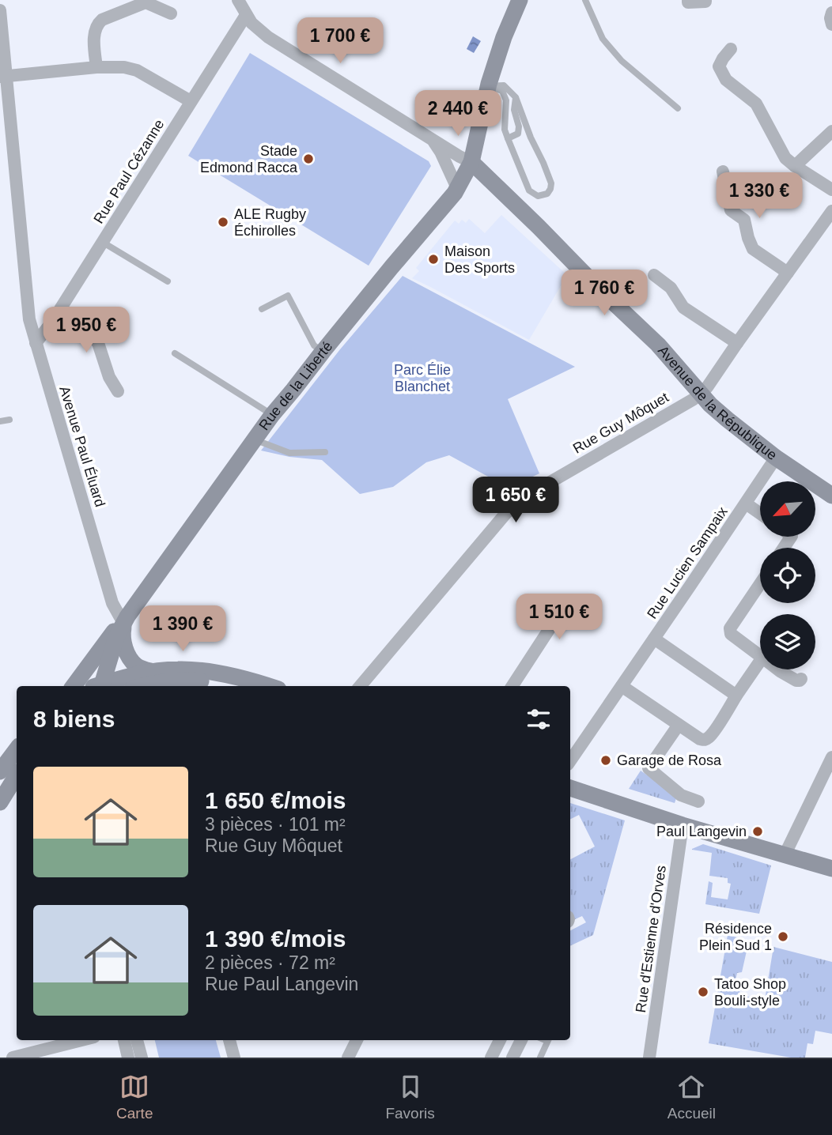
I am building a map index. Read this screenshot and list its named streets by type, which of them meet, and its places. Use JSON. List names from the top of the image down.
{
  "streets": {
    "street": [
      "Rue Paul Cézanne",
      "Rue de la Liberté",
      "Avenue de la République",
      "Rue Guy Môquet",
      "Avenue Paul Éluard",
      "Rue Lucien Sampaix",
      "Rue d'Estienne d'Orves"
    ]
  },
  "crossings": [
    ["Rue Paul Cézanne", "Avenue Paul Éluard"],
    ["Rue de la Liberté", "Avenue de la République"],
    ["Rue de la Liberté", "Avenue Paul Éluard"],
    ["Avenue de la République", "Rue Guy Môquet"],
    ["Avenue de la République", "Rue Lucien Sampaix"]
  ],
  "parks": ["Parc Élie Blanchet"],
  "places": [
    "Stade Edmond Racca",
    "ALE Rugby Échirolles",
    "Maison Des Sports",
    "Garage de Rosa",
    "Paul Langevin",
    "Résidence Plein Sud 1",
    "Tatoo Shop Bouli-style"
  ],
  "north": "bottom left",
  "page": {
    "price": [
      "1 700 €",
      "2 440 €",
      "1 330 €",
      "1 760 €",
      "1 950 €",
      "1 650 €",
      "1 510 €",
      "1 390 €"
    ],
    "heading": "8 biens",
    "list": [
      {
        "name": "1 650 €/mois",
        "note": "3 pièces · 101 m² · Rue Guy Môquet"
      },
      {
        "name": "1 390 €/mois",
        "note": "2 pièces · 72 m² · Rue Paul Langevin"
      }
    ],
    "tabs": ["Carte", "Favoris", "Accueil"]
  }
}
